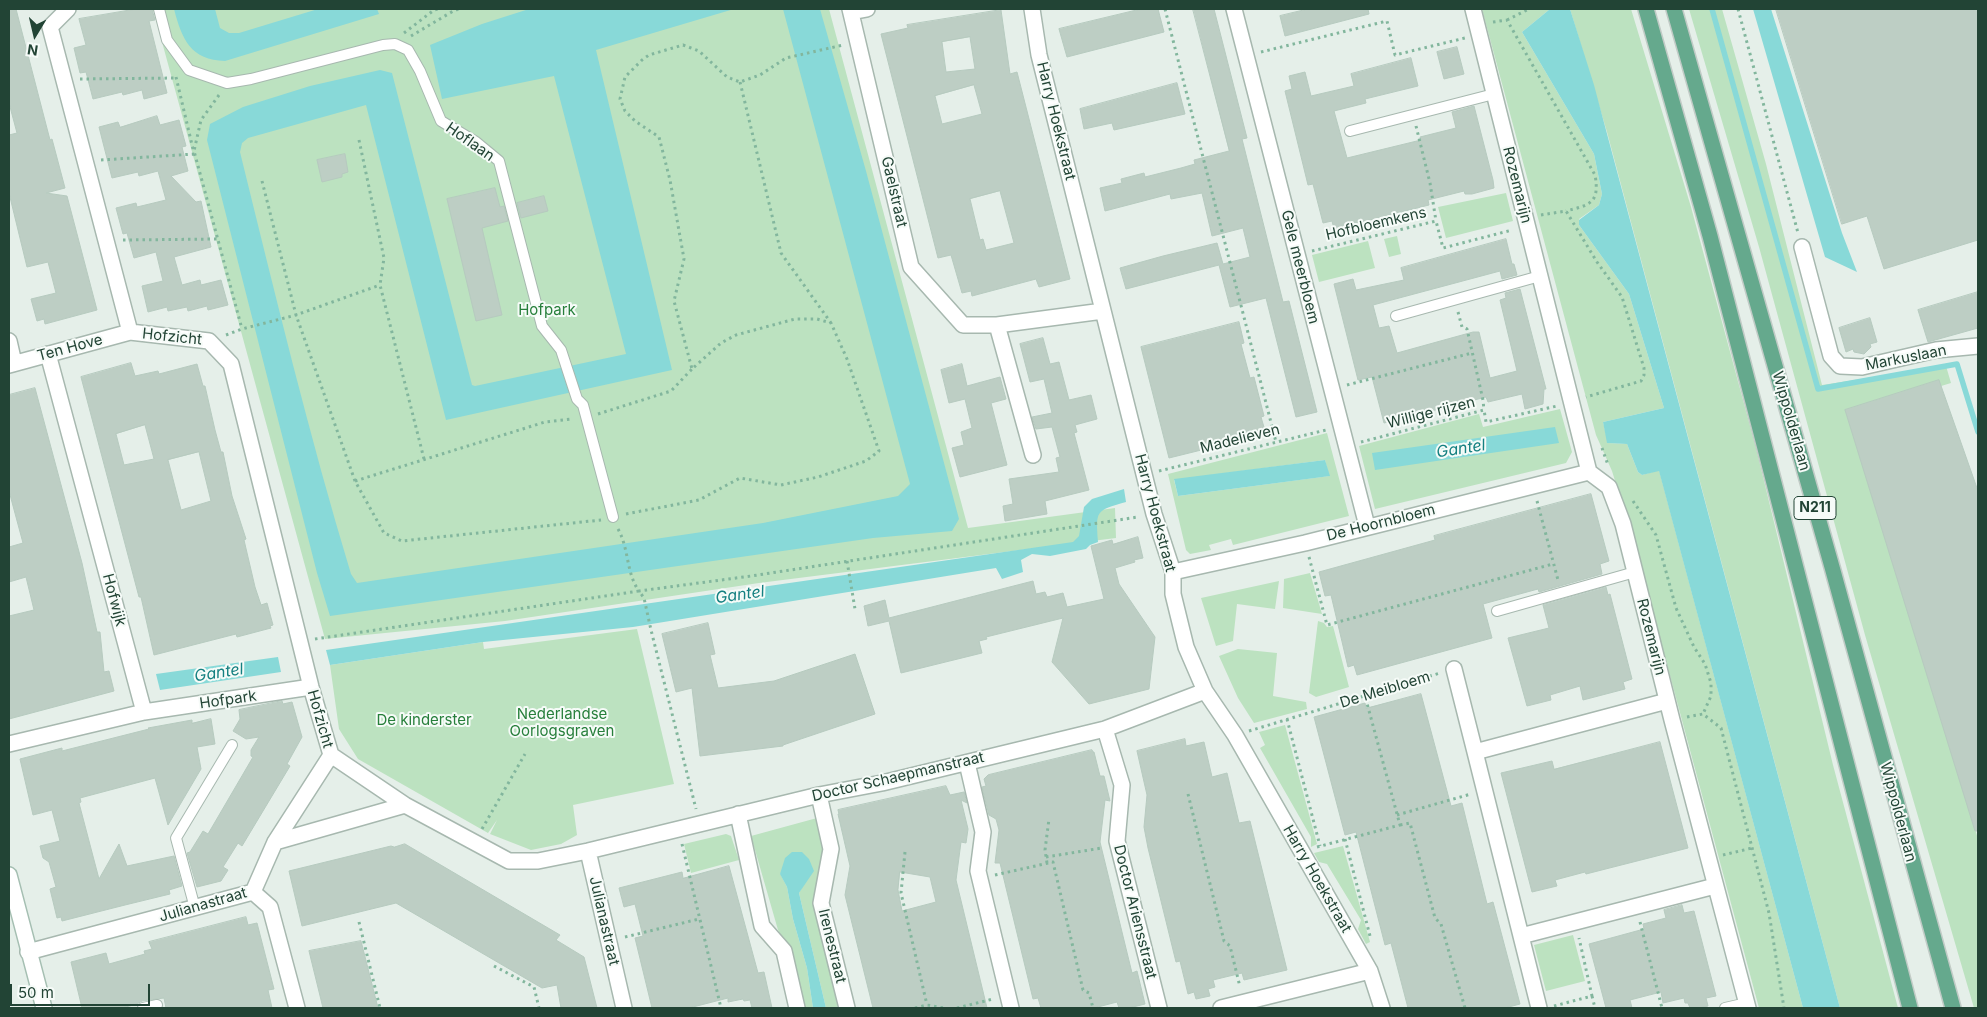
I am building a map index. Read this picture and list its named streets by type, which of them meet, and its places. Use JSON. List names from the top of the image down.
{
  "streets": {
    "main road": ["Wippolderlaan", "N211"],
    "street": [
      "Harry Hoekstraat",
      "Rozemarijn",
      "Gaelstraat",
      "Gele meerbloem",
      "Hofzicht",
      "Ten Hove",
      "Markuslaan",
      "De Hoornbloem",
      "Hofwijk",
      "Hofpark",
      "Doctor Schaepmanstraat",
      "Julianastraat",
      "Doctor Ariensstraat",
      "Irenestraat"
    ],
    "lane": ["Hoflaan"],
    "path": [
      "Hofbloemkens",
      "Willige rijzen",
      "Madelieven",
      "De Meibloem"
    ]
  },
  "crossings": [
    ["Harry Hoekstraat", "Gaelstraat"],
    ["Harry Hoekstraat", "Madelieven"],
    ["Harry Hoekstraat", "De Hoornbloem"],
    ["Harry Hoekstraat", "De Meibloem"],
    ["Harry Hoekstraat", "Doctor Schaepmanstraat"],
    ["Rozemarijn", "Hofbloemkens"],
    ["Rozemarijn", "Willige rijzen"],
    ["Rozemarijn", "De Hoornbloem"],
    ["Hofbloemkens", "Gele meerbloem"],
    ["Gele meerbloem", "Willige rijzen"],
    ["Gele meerbloem", "Madelieven"],
    ["Gele meerbloem", "De Hoornbloem"],
    ["Hofzicht", "Ten Hove"],
    ["Hofzicht", "Hofpark"],
    ["Hofzicht", "Julianastraat"],
    ["Ten Hove", "Hofwijk"],
    ["Hofwijk", "Hofpark"],
    ["Doctor Schaepmanstraat", "Julianastraat"],
    ["Doctor Schaepmanstraat", "Doctor Ariensstraat"],
    ["Doctor Schaepmanstraat", "Irenestraat"]
  ],
  "water": ["Gantel"],
  "parks": ["Hofpark", "Nederlandse Oorlogsgraven", "De kinderster"],
  "scale_bar": "50 m",
  "north": "bottom"
}
